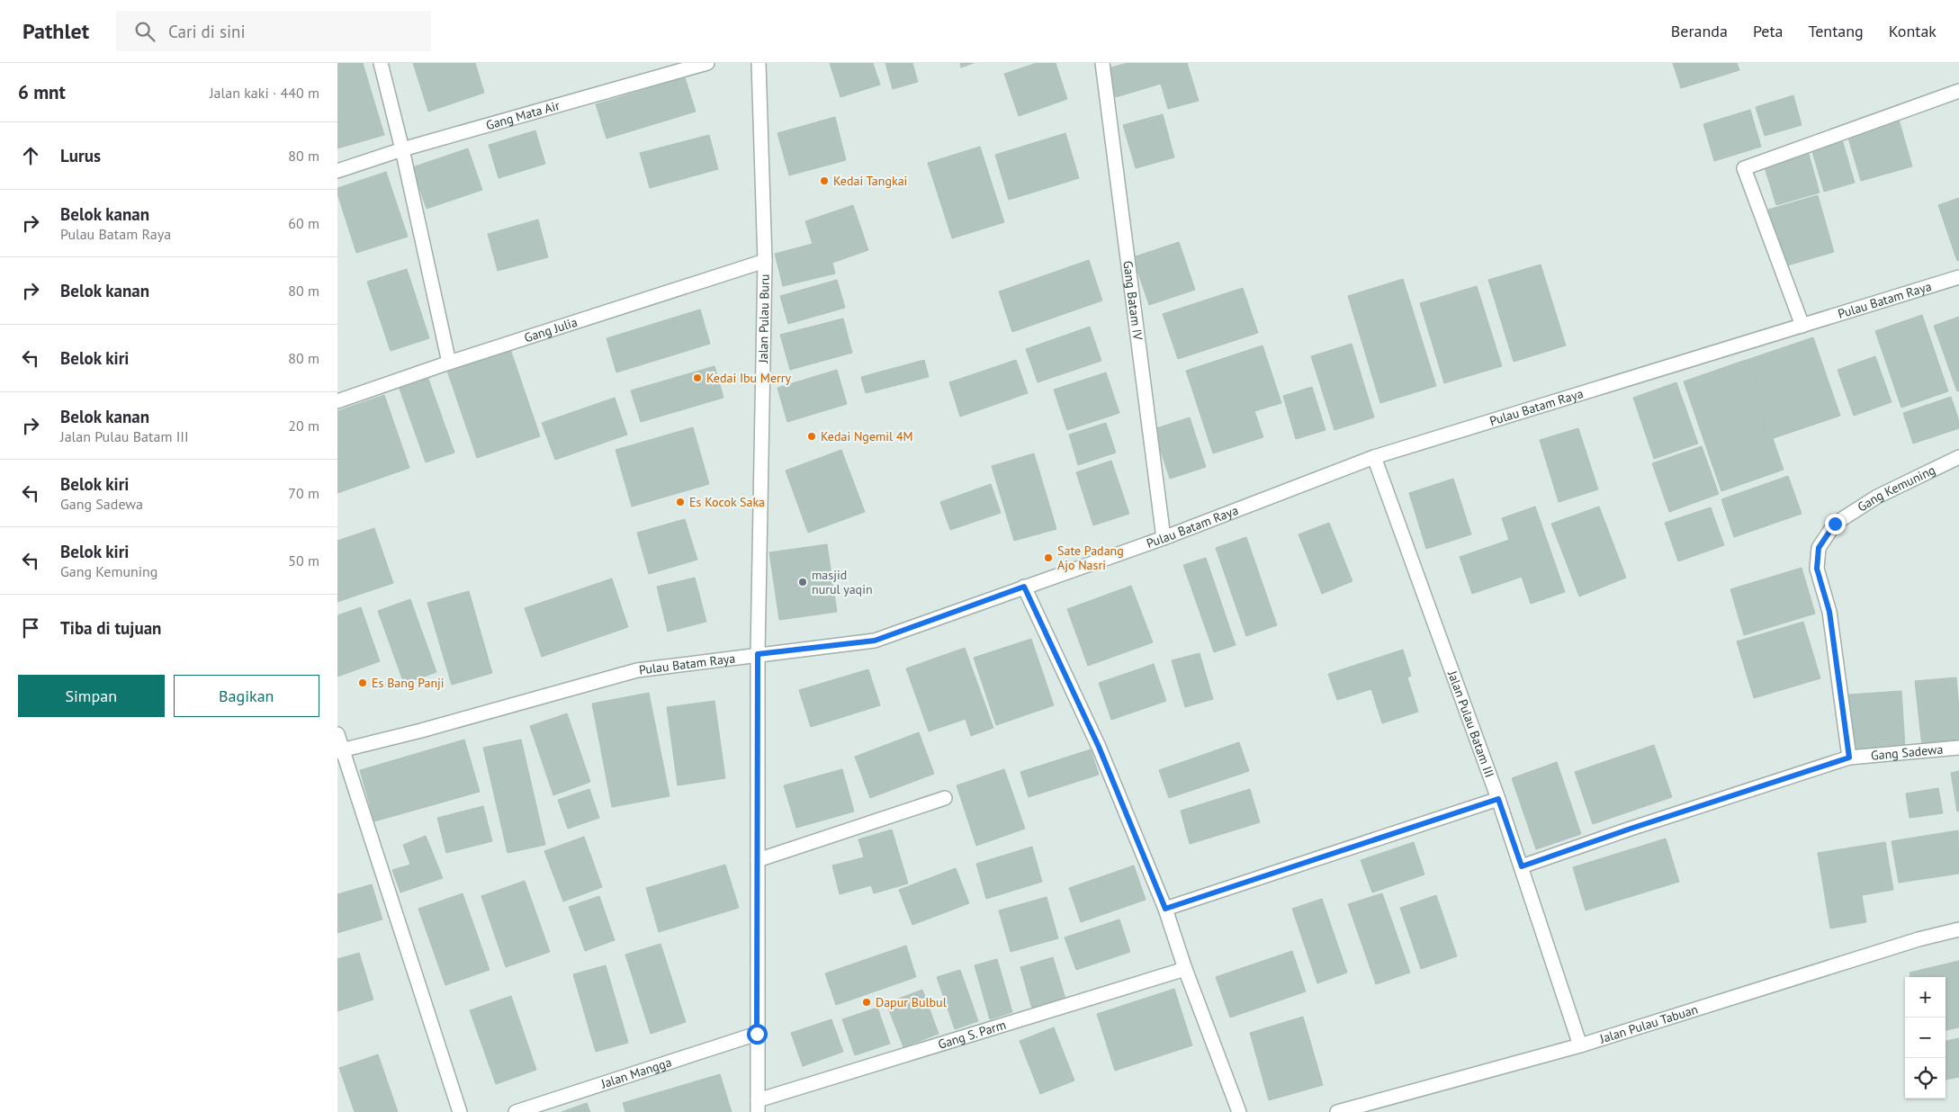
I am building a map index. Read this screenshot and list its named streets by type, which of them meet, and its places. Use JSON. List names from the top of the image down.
{
  "streets": {
    "street": [
      "Gang Mata Air",
      "Gang Batam IV",
      "Pulau Batam Raya",
      "Jalan Pulau Buru",
      "Gang Julia",
      "Gang Kemuning",
      "Jalan Pulau Batam III",
      "Gang Sadewa",
      "Jalan Pulau Tabuan",
      "Gang S. Parm",
      "Jalan Mangga"
    ]
  },
  "crossings": [
    ["Gang Batam IV", "Pulau Batam Raya"],
    ["Pulau Batam Raya", "Jalan Pulau Buru"],
    ["Pulau Batam Raya", "Jalan Pulau Batam III"],
    ["Jalan Pulau Buru", "Gang Julia"],
    ["Jalan Pulau Buru", "Gang S. Parm"],
    ["Jalan Pulau Buru", "Jalan Mangga"],
    ["Gang Kemuning", "Gang Sadewa"],
    ["Jalan Pulau Batam III", "Gang Sadewa"],
    ["Jalan Pulau Batam III", "Jalan Pulau Tabuan"]
  ],
  "places": [
    "Kedai Tangkai",
    "Kedai Ibu Merry",
    "Kedai Ngemil 4M",
    "Es Kocok Saka",
    "Sate Padang Ajo Nasri",
    "masjid nurul yaqin",
    "Es Bang Panji",
    "Dapur Bulbul"
  ],
  "page": {
    "header": "Pathlet",
    "search": "Cari di sini",
    "nav": [
      "Beranda",
      "Peta",
      "Tentang",
      "Kontak"
    ],
    "heading": ["6 mnt", "Jalan kaki · 440 m"],
    "list": [
      ["Lurus", "80 m"],
      ["Belok kanan", "Pulau Batam Raya", "60 m"],
      ["Belok kanan", "80 m"],
      ["Belok kiri", "80 m"],
      ["Belok kanan", "Jalan Pulau Batam III", "20 m"],
      ["Belok kiri", "Gang Sadewa", "70 m"],
      ["Belok kiri", "Gang Kemuning", "50 m"],
      "Tiba di tujuan"
    ],
    "buttons": ["Simpan", "Bagikan"],
    "map_buttons": ["+", "−"]
  }
}
